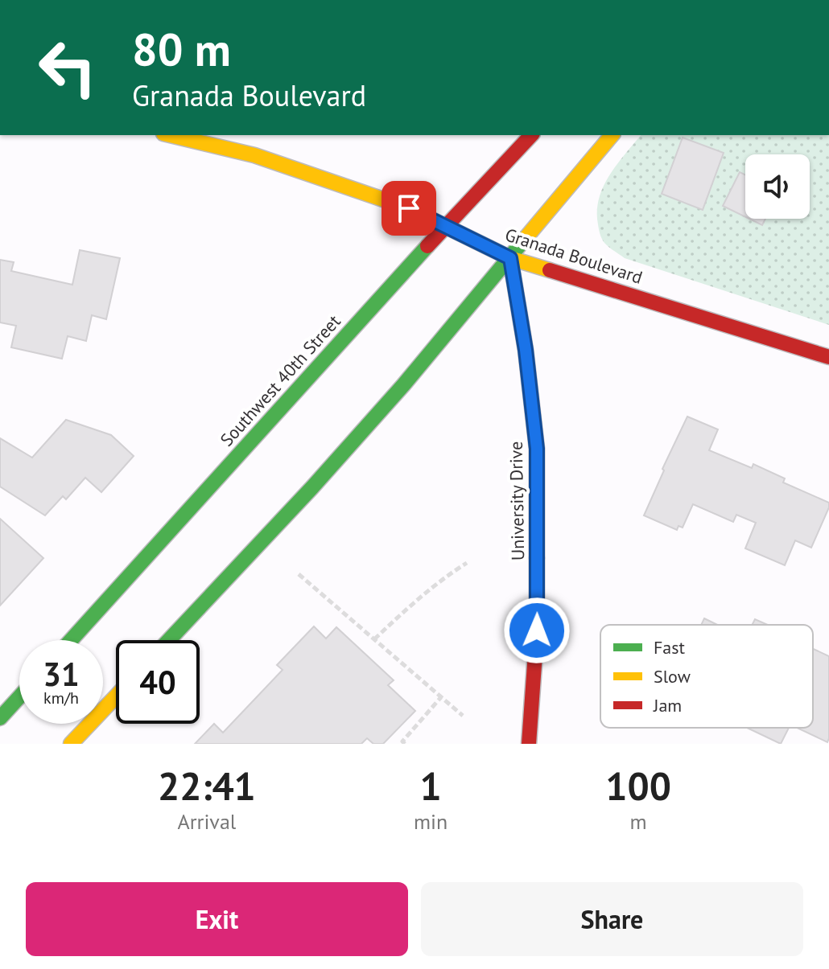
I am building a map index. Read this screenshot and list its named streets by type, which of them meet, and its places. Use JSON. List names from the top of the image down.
{
  "streets": {
    "main road": ["Granada Boulevard", "Southwest 40th Street", "University Drive"]
  },
  "crossings": [
    ["Granada Boulevard", "Southwest 40th Street"],
    ["Granada Boulevard", "University Drive"]
  ],
  "legend": ["Fast", "Slow", "Jam"],
  "page": {
    "turn": ["80 m", "Granada Boulevard"],
    "speed": "31 km/h",
    "limit": "40",
    "eta": [
      "22:41",
      "Arrival",
      "1",
      "min",
      "100",
      "m"
    ],
    "buttons": ["Exit", "Share"]
  }
}
